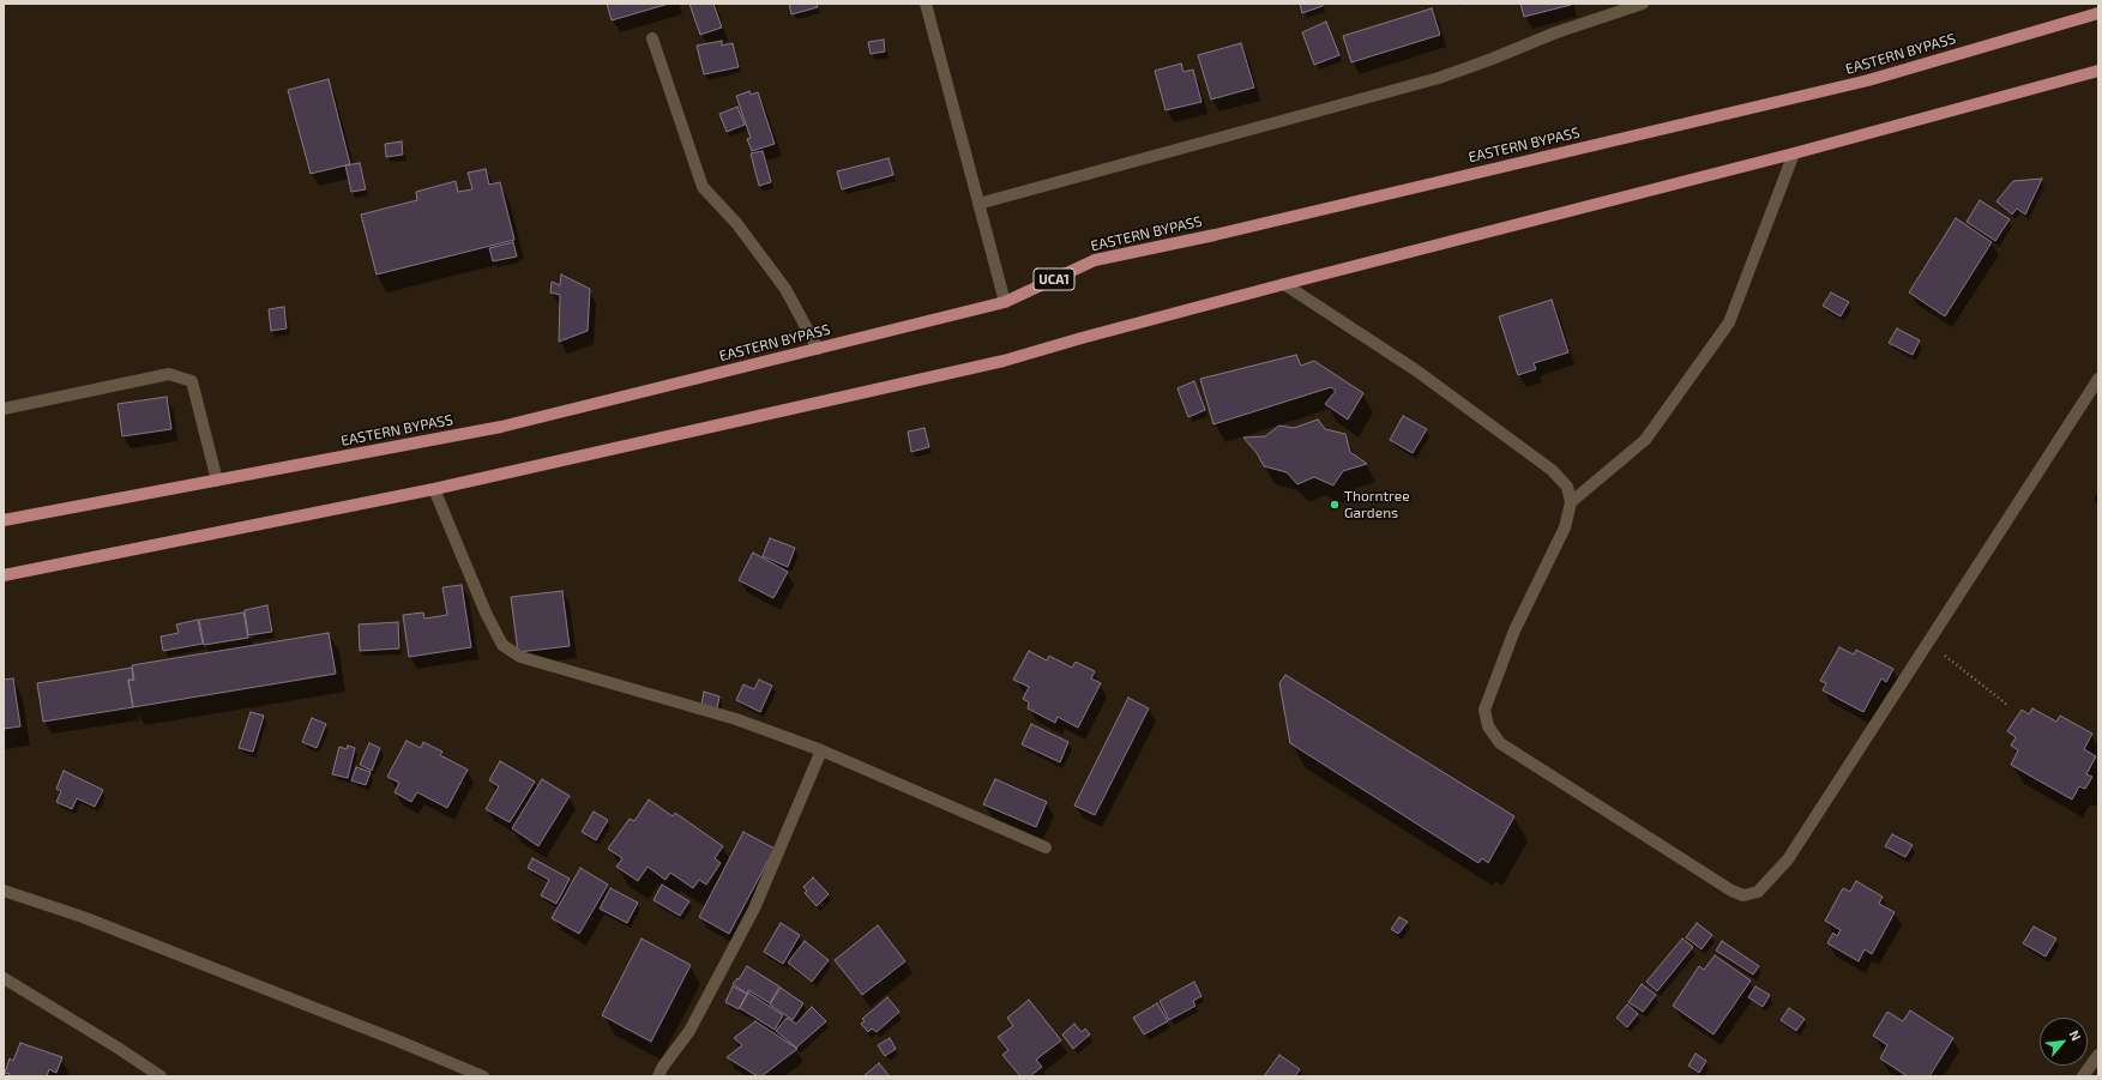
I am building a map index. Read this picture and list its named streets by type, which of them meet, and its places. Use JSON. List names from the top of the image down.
{
  "streets": {
    "main road": ["EASTERN BYPASS", "UCA1"]
  },
  "places": ["Thorntree Gardens"],
  "north": "top right"
}
